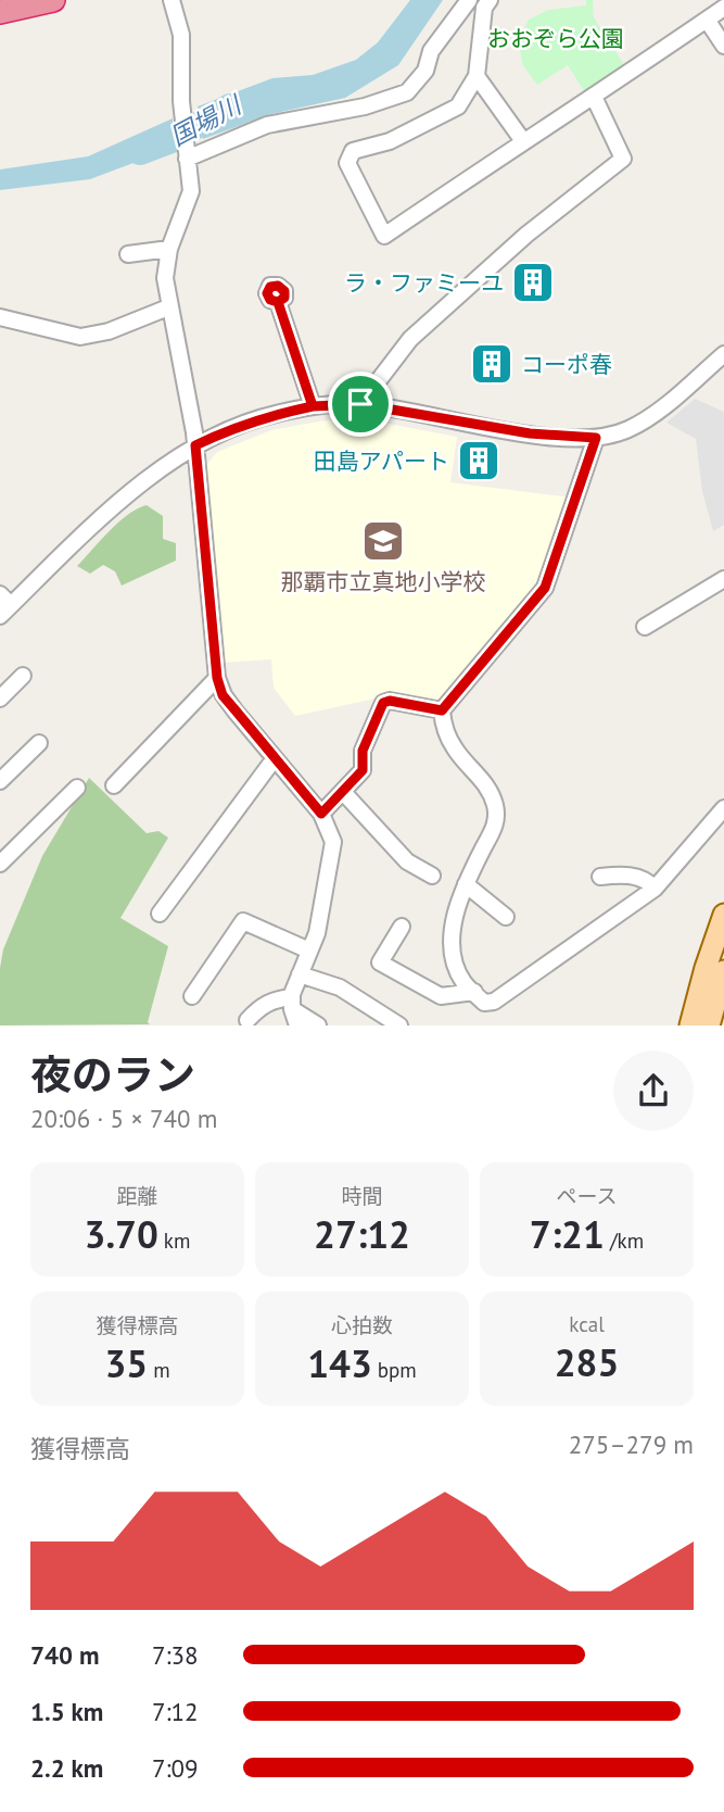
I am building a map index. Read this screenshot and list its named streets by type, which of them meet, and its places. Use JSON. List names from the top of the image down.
{
  "water": ["国場川"],
  "parks": ["おおぞら公園"],
  "places": {
    "building": ["ラ・ファミーユ", "コーポ春", "田島アパート"],
    "school or university": ["那覇市立真地小学校"]
  },
  "page": {
    "heading": ["夜のラン", "20:06 · 5 × 740 m"],
    "stats": [
      ["距離", "3.70 km"],
      ["時間", "27:12"],
      ["ペース", "7:21 /km"],
      ["獲得標高", "35 m"],
      ["心拍数", "143 bpm"],
      ["kcal", "285"]
    ],
    "chart": ["獲得標高", "275–279 m"],
    "list": [
      {
        "name": "740 m",
        "note": "7:38"
      },
      {
        "name": "1.5 km",
        "note": "7:12"
      },
      {
        "name": "2.2 km",
        "note": "7:09"
      }
    ]
  }
}
